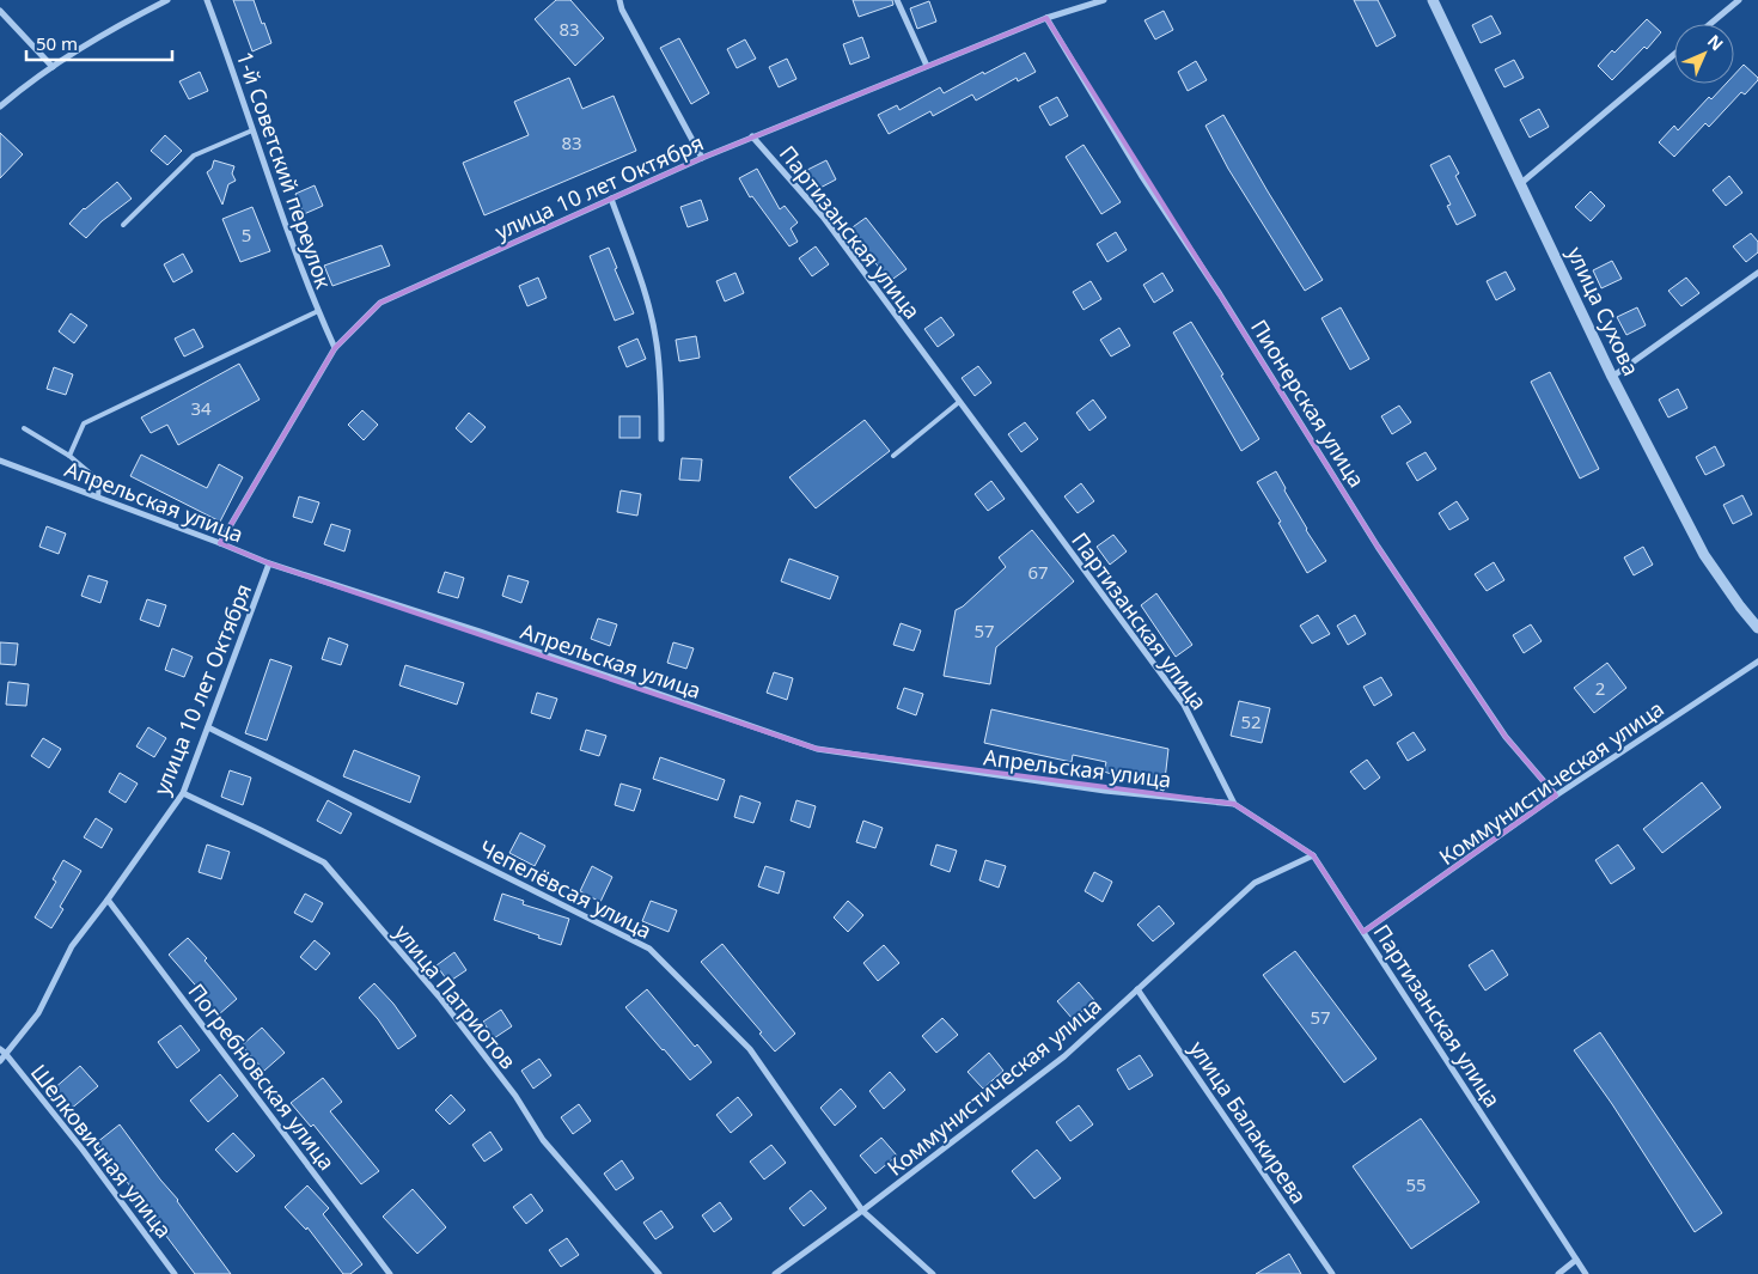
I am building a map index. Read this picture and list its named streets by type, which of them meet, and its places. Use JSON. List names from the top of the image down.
{
  "streets": {
    "street": [
      "1-й Советский переулок",
      "улица 10 лет Октября",
      "Партизанская улица",
      "улица Сухова",
      "Пионерская улица",
      "Апрельская улица",
      "Коммунистическая улица",
      "Чепелёвсая улица",
      "улица Патриотов",
      "Погребновская улица",
      "улица Балакирева",
      "Шелковичная улица"
    ]
  },
  "crossings": [
    ["1-й Советский переулок", "улица 10 лет Октября"],
    ["улица 10 лет Октября", "Партизанская улица"],
    ["улица 10 лет Октября", "Пионерская улица"],
    ["улица 10 лет Октября", "Апрельская улица"],
    ["улица 10 лет Октября", "Чепелёвсая улица"],
    ["улица 10 лет Октября", "улица Патриотов"],
    ["улица 10 лет Октября", "Погребновская улица"],
    ["улица 10 лет Октября", "Шелковичная улица"],
    ["Партизанская улица", "Апрельская улица"],
    ["Партизанская улица", "Коммунистическая улица"],
    ["Пионерская улица", "Коммунистическая улица"],
    ["Коммунистическая улица", "Чепелёвсая улица"],
    ["Коммунистическая улица", "улица Балакирева"]
  ],
  "house_numbers": [
    "83",
    "83",
    "5",
    "34",
    "67",
    "57",
    "2",
    "52",
    "57",
    "55"
  ],
  "scale_bar": "50 m",
  "north": "top right"
}
